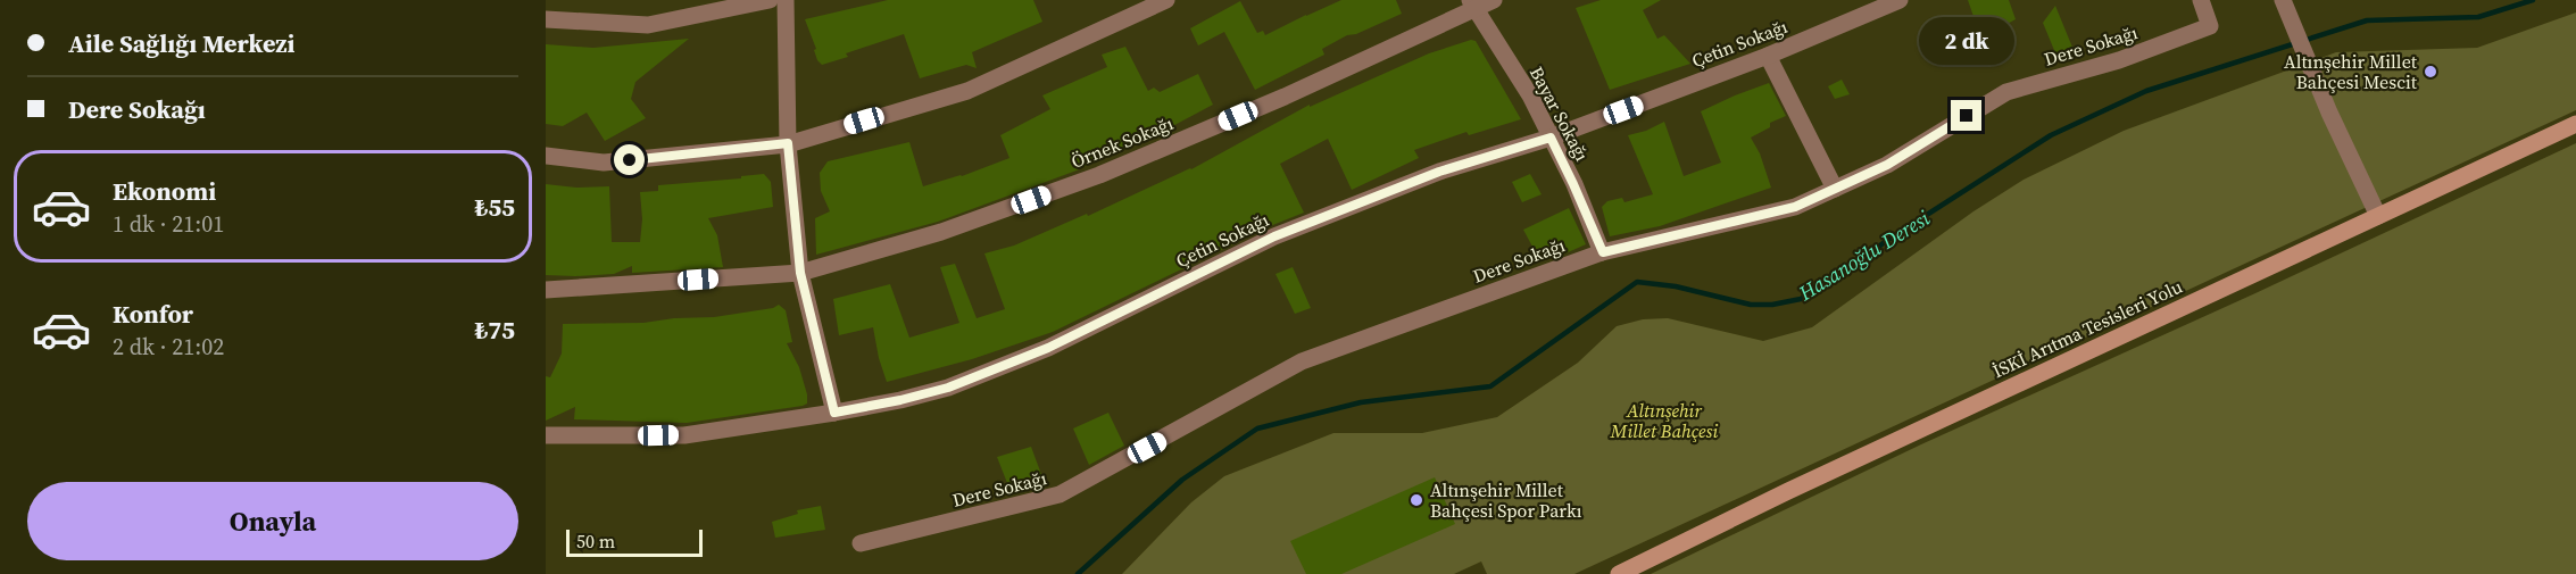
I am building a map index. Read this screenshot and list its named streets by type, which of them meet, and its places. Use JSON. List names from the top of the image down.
{
  "streets": {
    "main road": ["İSKİ Arıtma Tesisleri Yolu"],
    "street": [
      "Çetin Sokağı",
      "Dere Sokağı",
      "Bayar Sokağı",
      "Örnek Sokağı"
    ]
  },
  "crossings": [
    ["Çetin Sokağı", "Bayar Sokağı"],
    ["Dere Sokağı", "Bayar Sokağı"],
    ["Bayar Sokağı", "Örnek Sokağı"]
  ],
  "water": ["Hasanoğlu Deresi"],
  "parks": ["Altınşehir Millet Bahçesi"],
  "places": ["Altınşehir Millet Bahçesi Mescit", "Altınşehir Millet Bahçesi Spor Parkı"],
  "scale_bar": "50 m",
  "page": {
    "banner": ["Aile Sağlığı Merkezi", "Dere Sokağı"],
    "bubble": "2 dk",
    "list": [
      {
        "name": "Ekonomi",
        "note": "1 dk · 21:01",
        "value": "₺55"
      },
      {
        "name": "Konfor",
        "note": "2 dk · 21:02",
        "value": "₺75"
      }
    ],
    "buttons": "Onayla",
    "scale": "50 m"
  }
}
